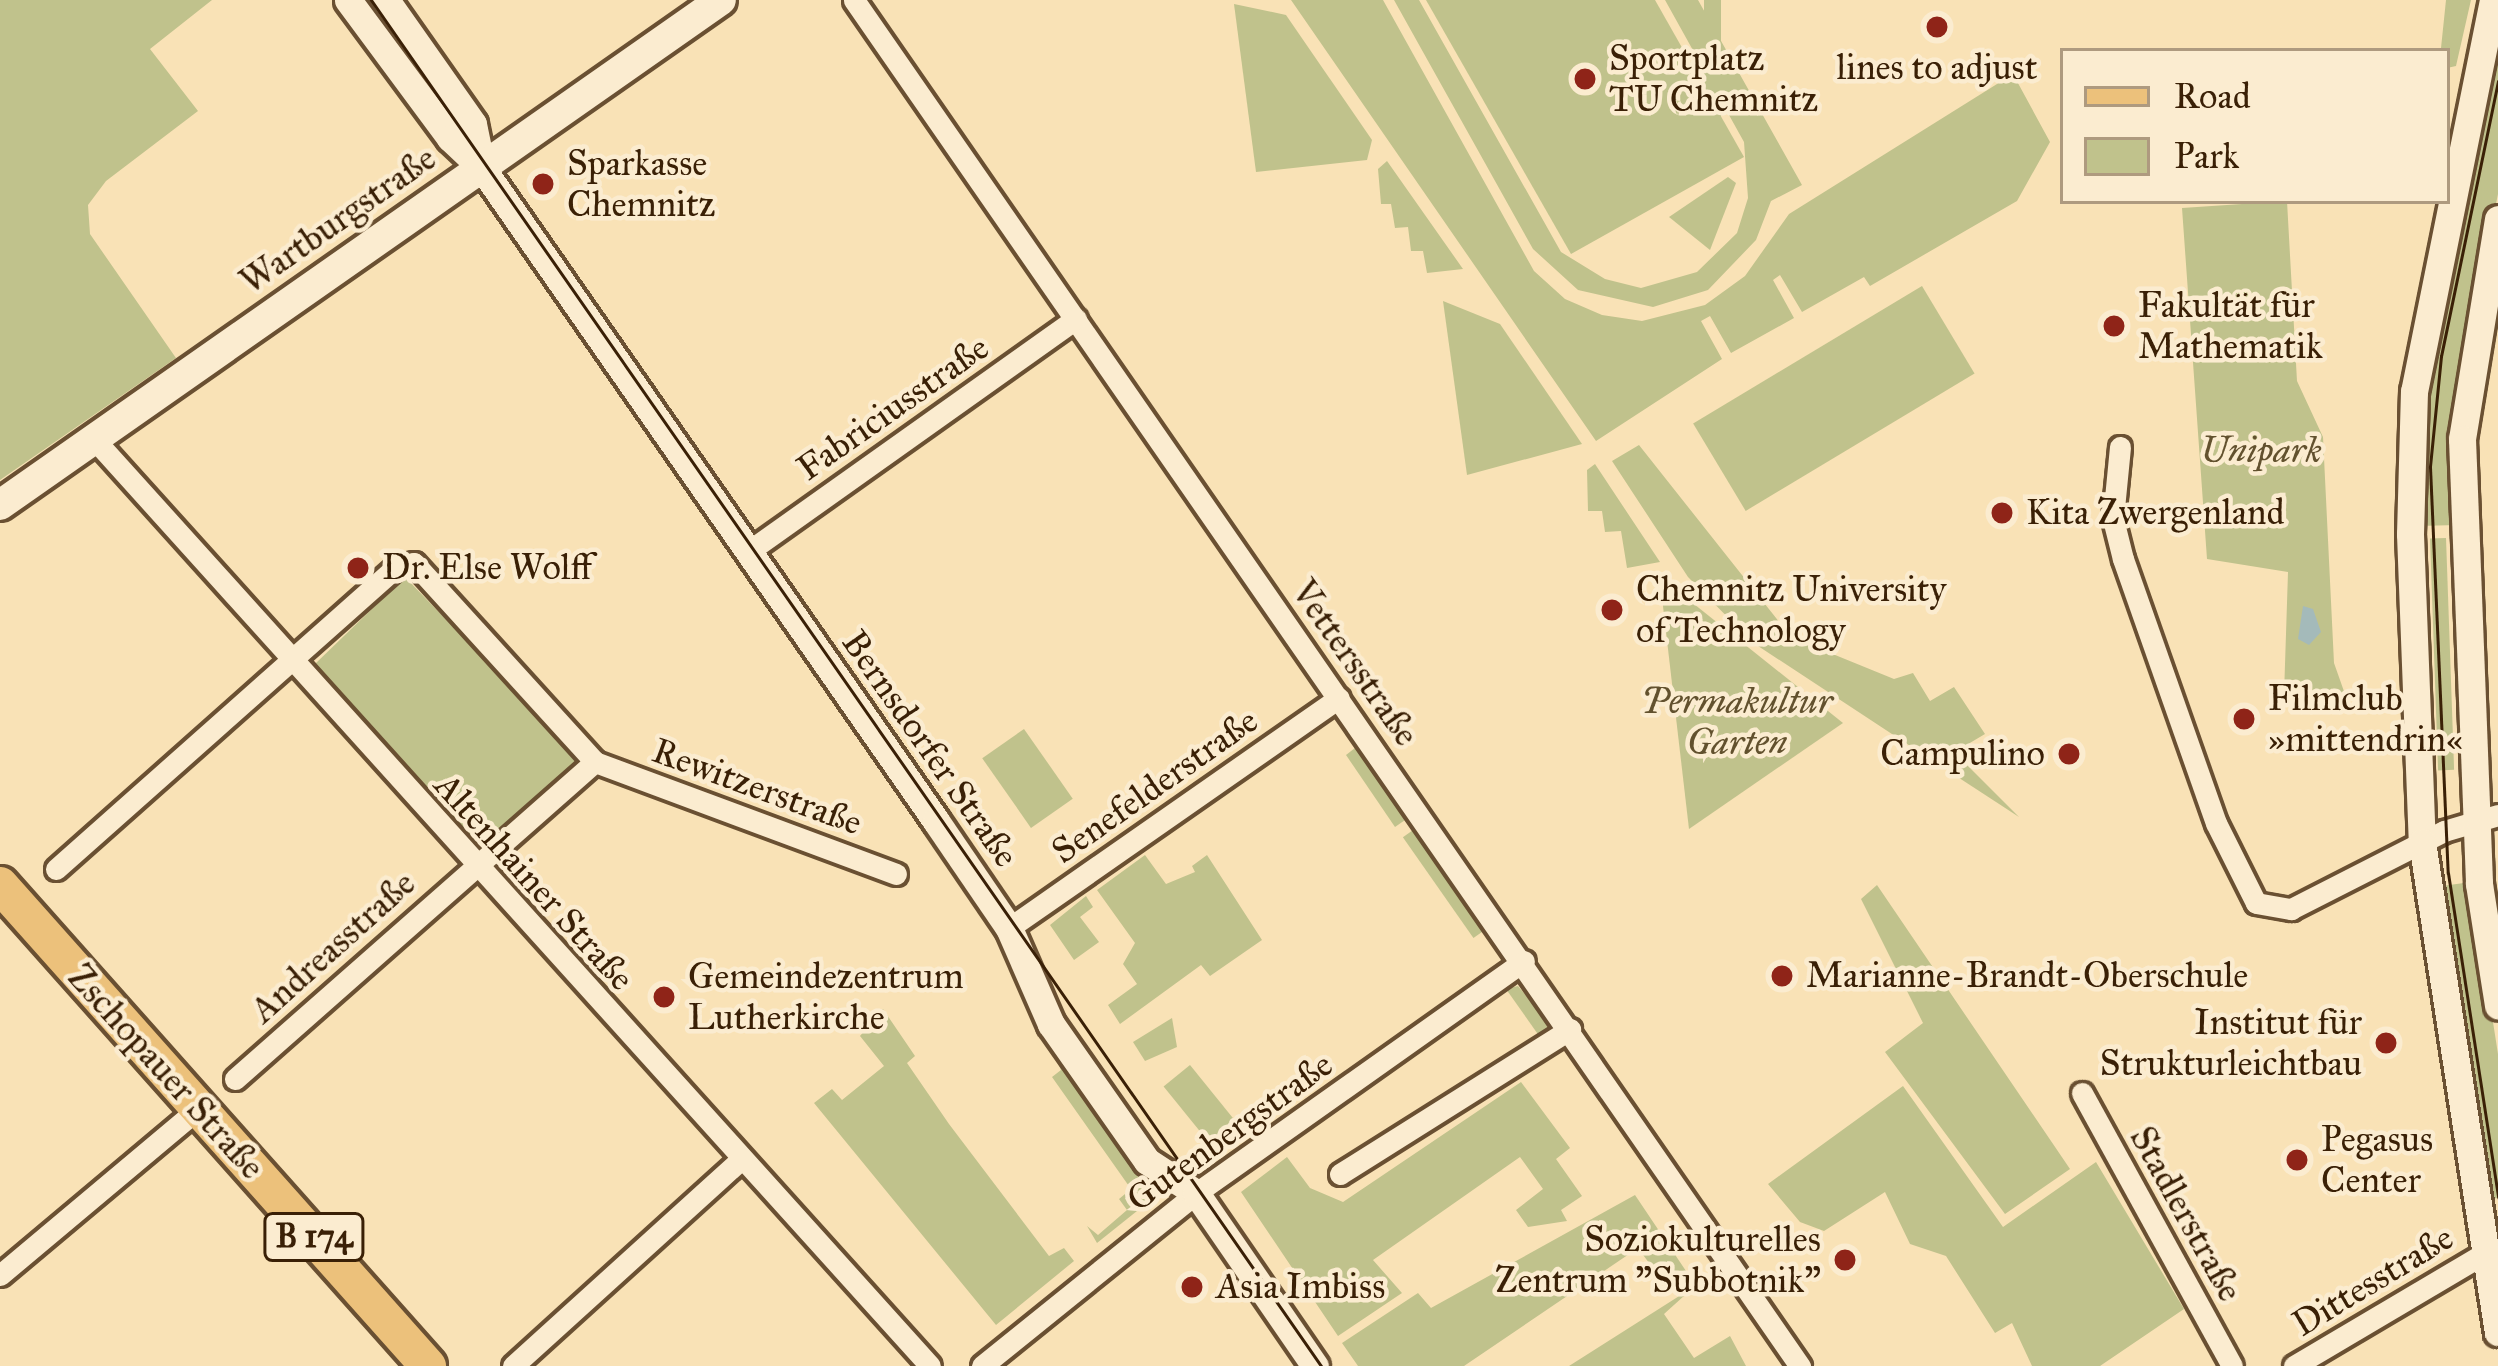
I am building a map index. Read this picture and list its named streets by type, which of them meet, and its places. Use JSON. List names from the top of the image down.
{
  "streets": {
    "main road": ["Wartburgstraße", "Zschopauer Straße", "B 174"],
    "street": [
      "Fabriciusstraße",
      "Vettersstraße",
      "Bernsdorfer Straße",
      "Senefelderstraße",
      "Rewitzerstraße",
      "Altenhainer Straße",
      "Andreasstraße",
      "Gutenbergstraße",
      "Stadlerstraße",
      "Dittesstraße"
    ]
  },
  "crossings": [
    ["Wartburgstraße", "Bernsdorfer Straße"],
    ["Wartburgstraße", "Altenhainer Straße"],
    ["Fabriciusstraße", "Vettersstraße"],
    ["Fabriciusstraße", "Bernsdorfer Straße"],
    ["Vettersstraße", "Senefelderstraße"],
    ["Vettersstraße", "Gutenbergstraße"],
    ["Bernsdorfer Straße", "Senefelderstraße"],
    ["Bernsdorfer Straße", "Gutenbergstraße"],
    ["Rewitzerstraße", "Andreasstraße"],
    ["Altenhainer Straße", "Andreasstraße"]
  ],
  "parks": ["Unipark", "Permakultur Garten"],
  "places": [
    "lines to adjust",
    "Sportplatz TU Chemnitz",
    "Sparkasse Chemnitz",
    "Fakultät für Mathematik",
    "Kita Zwergenland",
    "Dr. Else Wolff",
    "Chemnitz University of Technology",
    "Filmclub »mittendrin«",
    "Campulino",
    "Marianne-Brandt-Oberschule",
    "Gemeindezentrum Lutherkirche",
    "Institut für Strukturleichtbau",
    "Pegasus Center",
    "Soziokulturelles Zentrum \"Subbotnik\"",
    "Asia Imbiss"
  ],
  "legend": ["Road", "Park"]
}
